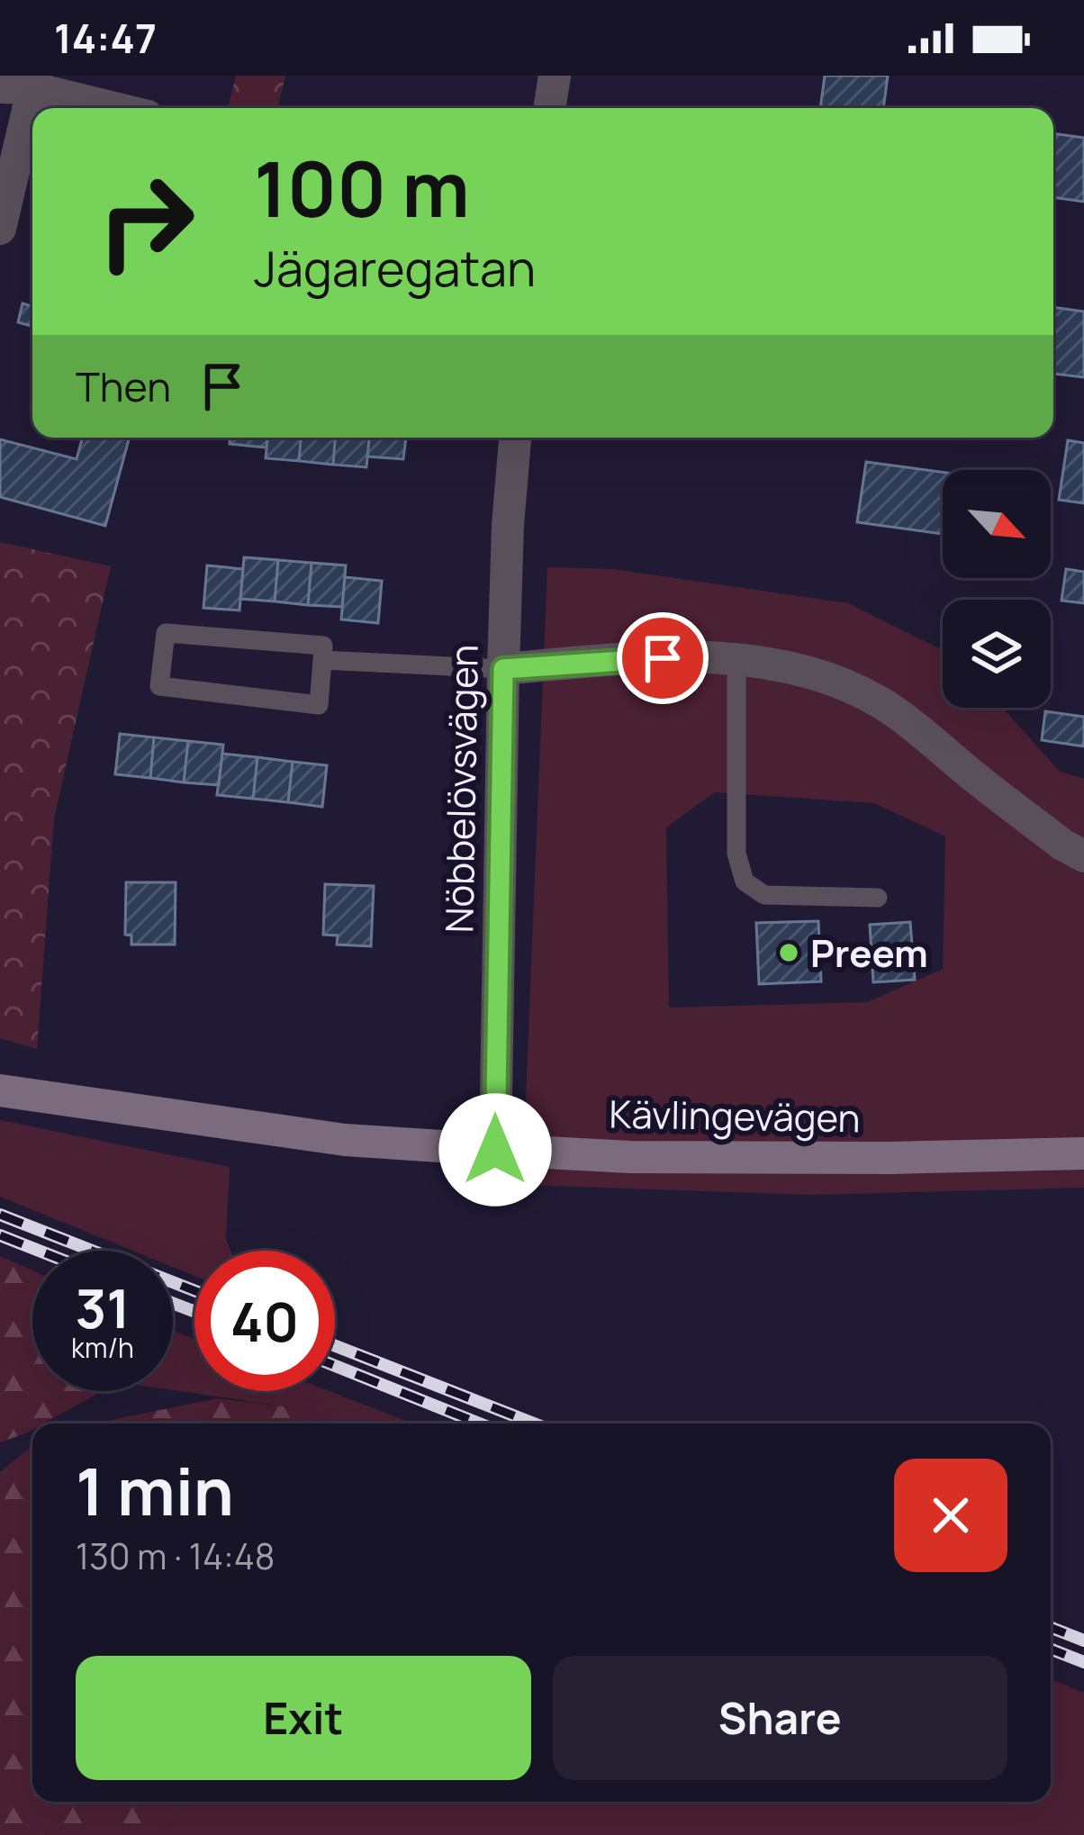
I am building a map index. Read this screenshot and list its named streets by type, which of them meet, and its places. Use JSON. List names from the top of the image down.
{
  "streets": {
    "main road": ["Kävlingevägen"],
    "street": ["Nöbbelövsvägen"]
  },
  "crossings": [
    ["Nöbbelövsvägen", "Kävlingevägen"]
  ],
  "places": ["Preem"],
  "north": "bottom right",
  "page": {
    "status": "14:47",
    "turn": ["100 m", "Jägaregatan"],
    "then": "Then",
    "speed": "31 km/h",
    "limit": "40",
    "heading": ["1 min", "130 m · 14:48"],
    "buttons": ["Exit", "Share"]
  }
}
